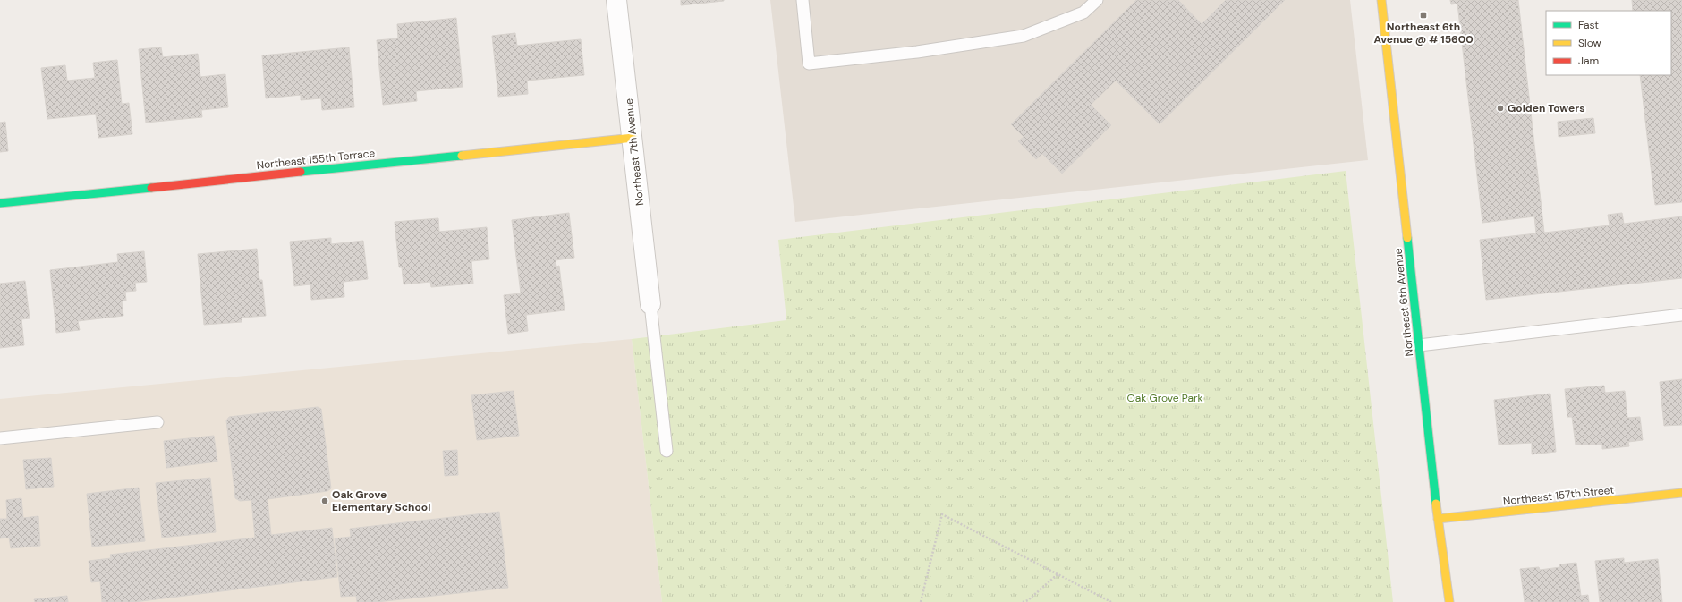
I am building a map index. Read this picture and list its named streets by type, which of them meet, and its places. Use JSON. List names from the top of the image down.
{
  "streets": {
    "street": [
      "Northeast 7th Avenue",
      "Northeast 155th Terrace",
      "Northeast 6th Avenue",
      "Northeast 157th Street"
    ]
  },
  "crossings": [
    ["Northeast 7th Avenue", "Northeast 155th Terrace"],
    ["Northeast 6th Avenue", "Northeast 157th Street"]
  ],
  "parks": ["Oak Grove Park"],
  "places": {
    "transit": ["Northeast 6th Avenue @ # 15600"],
    "other": ["Golden Towers", "Oak Grove Elementary School"]
  },
  "legend": ["Fast", "Slow", "Jam"]
}
